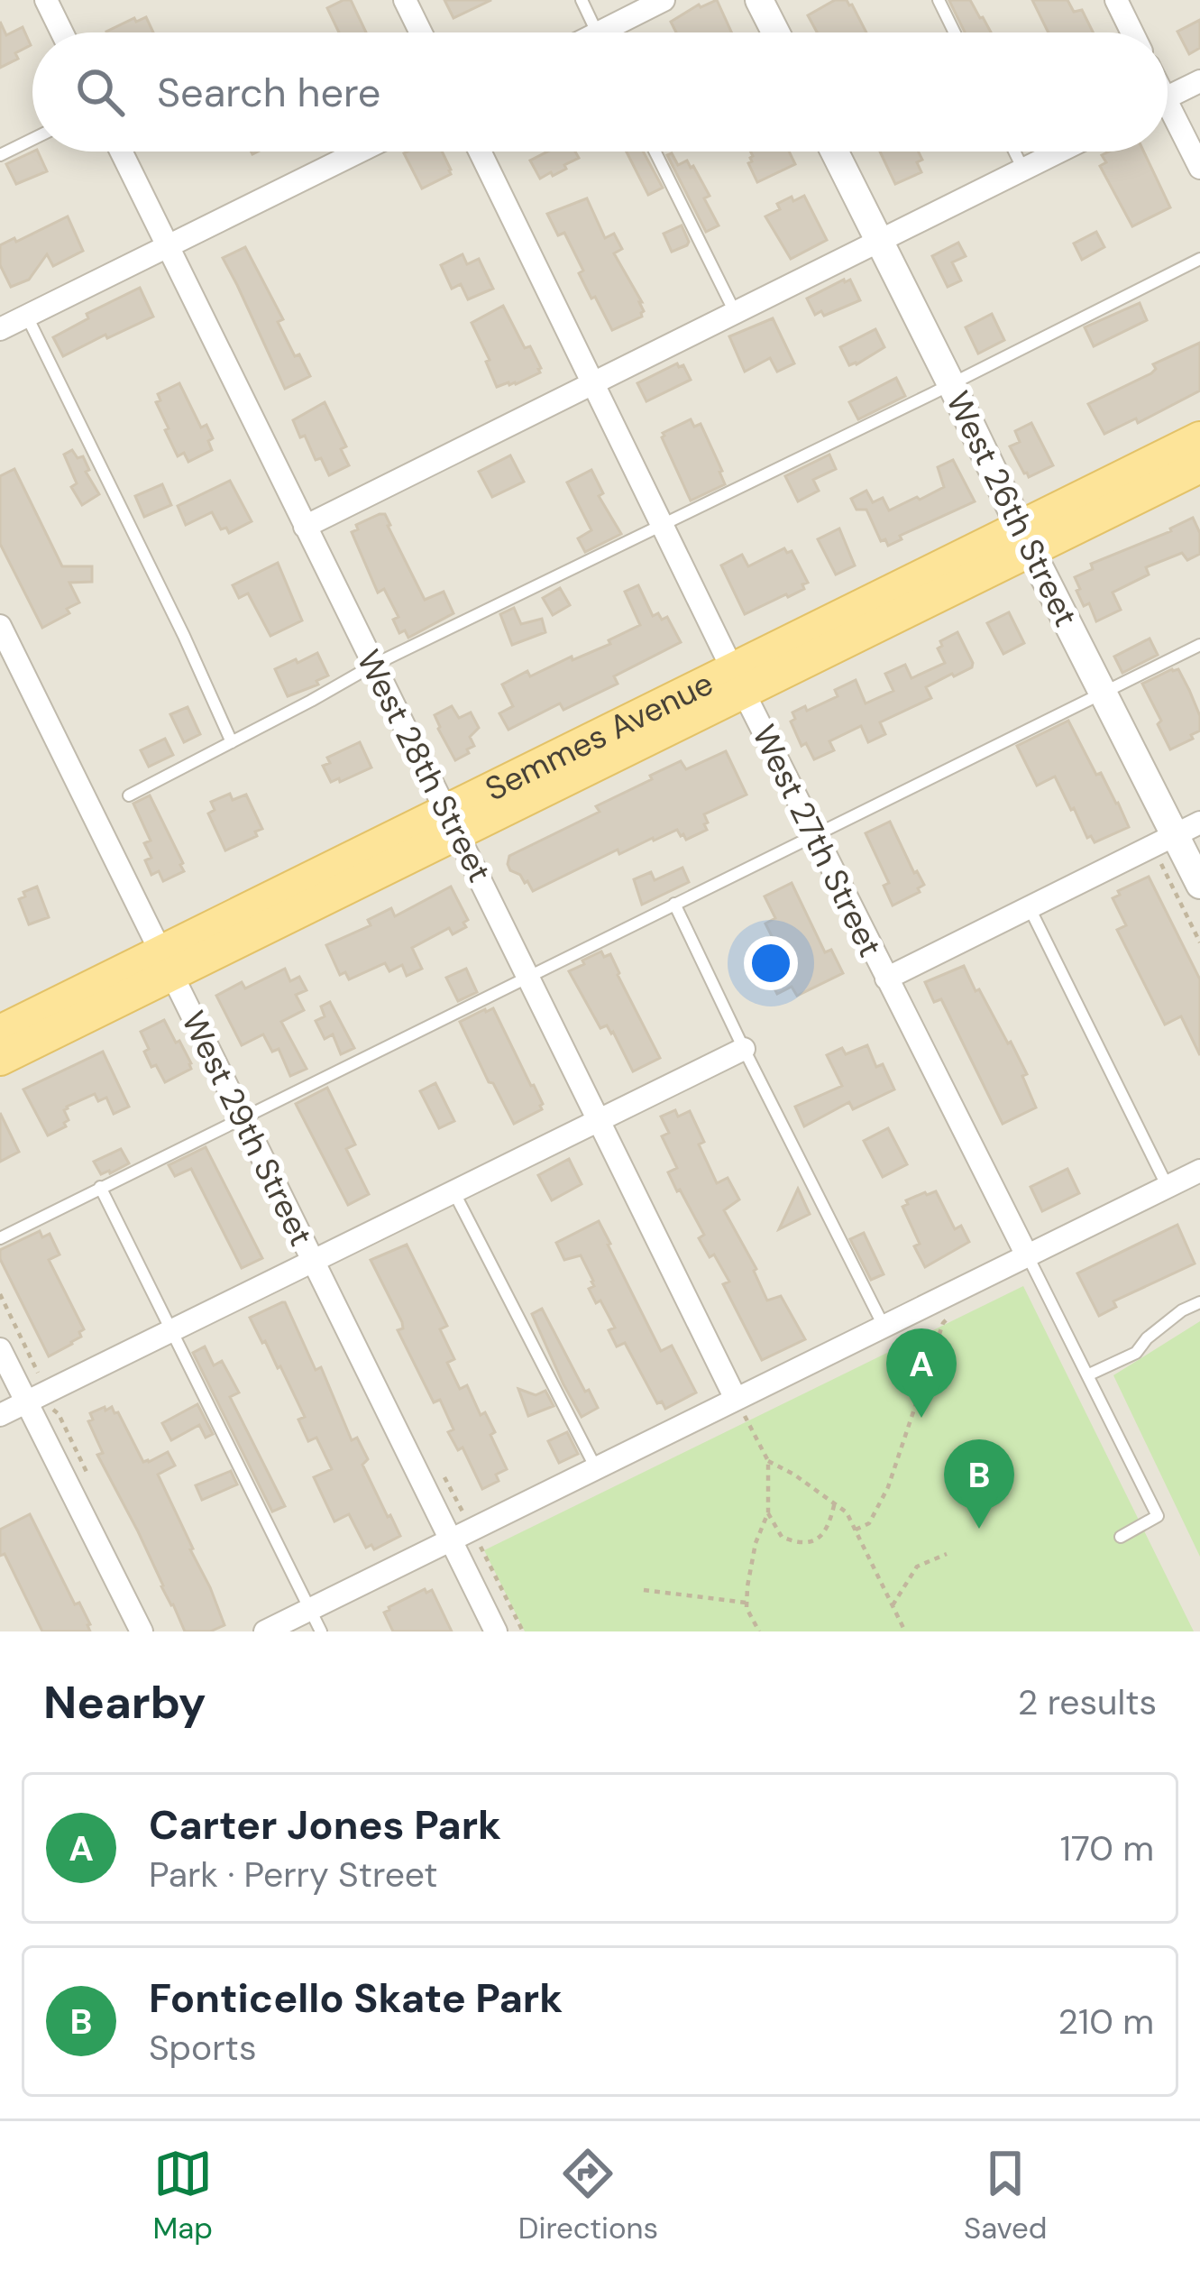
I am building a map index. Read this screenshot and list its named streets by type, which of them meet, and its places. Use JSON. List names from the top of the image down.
{
  "streets": {
    "main road": ["Semmes Avenue"],
    "street": [
      "West 26th Street",
      "West 28th Street",
      "West 27th Street",
      "West 29th Street"
    ]
  },
  "crossings": [
    ["West 26th Street", "Semmes Avenue"],
    ["Semmes Avenue", "West 28th Street"],
    ["Semmes Avenue", "West 27th Street"],
    ["Semmes Avenue", "West 29th Street"]
  ],
  "page": {
    "search": "Search here",
    "pins": ["A", "B"],
    "heading": ["Nearby", "2 results"],
    "list": [
      {
        "mark": "A",
        "name": "Carter Jones Park",
        "note": "Park · Perry Street",
        "value": "170 m"
      },
      {
        "mark": "B",
        "name": "Fonticello Skate Park",
        "note": "Sports",
        "value": "210 m"
      }
    ],
    "nav": ["Map", "Directions", "Saved"]
  }
}
